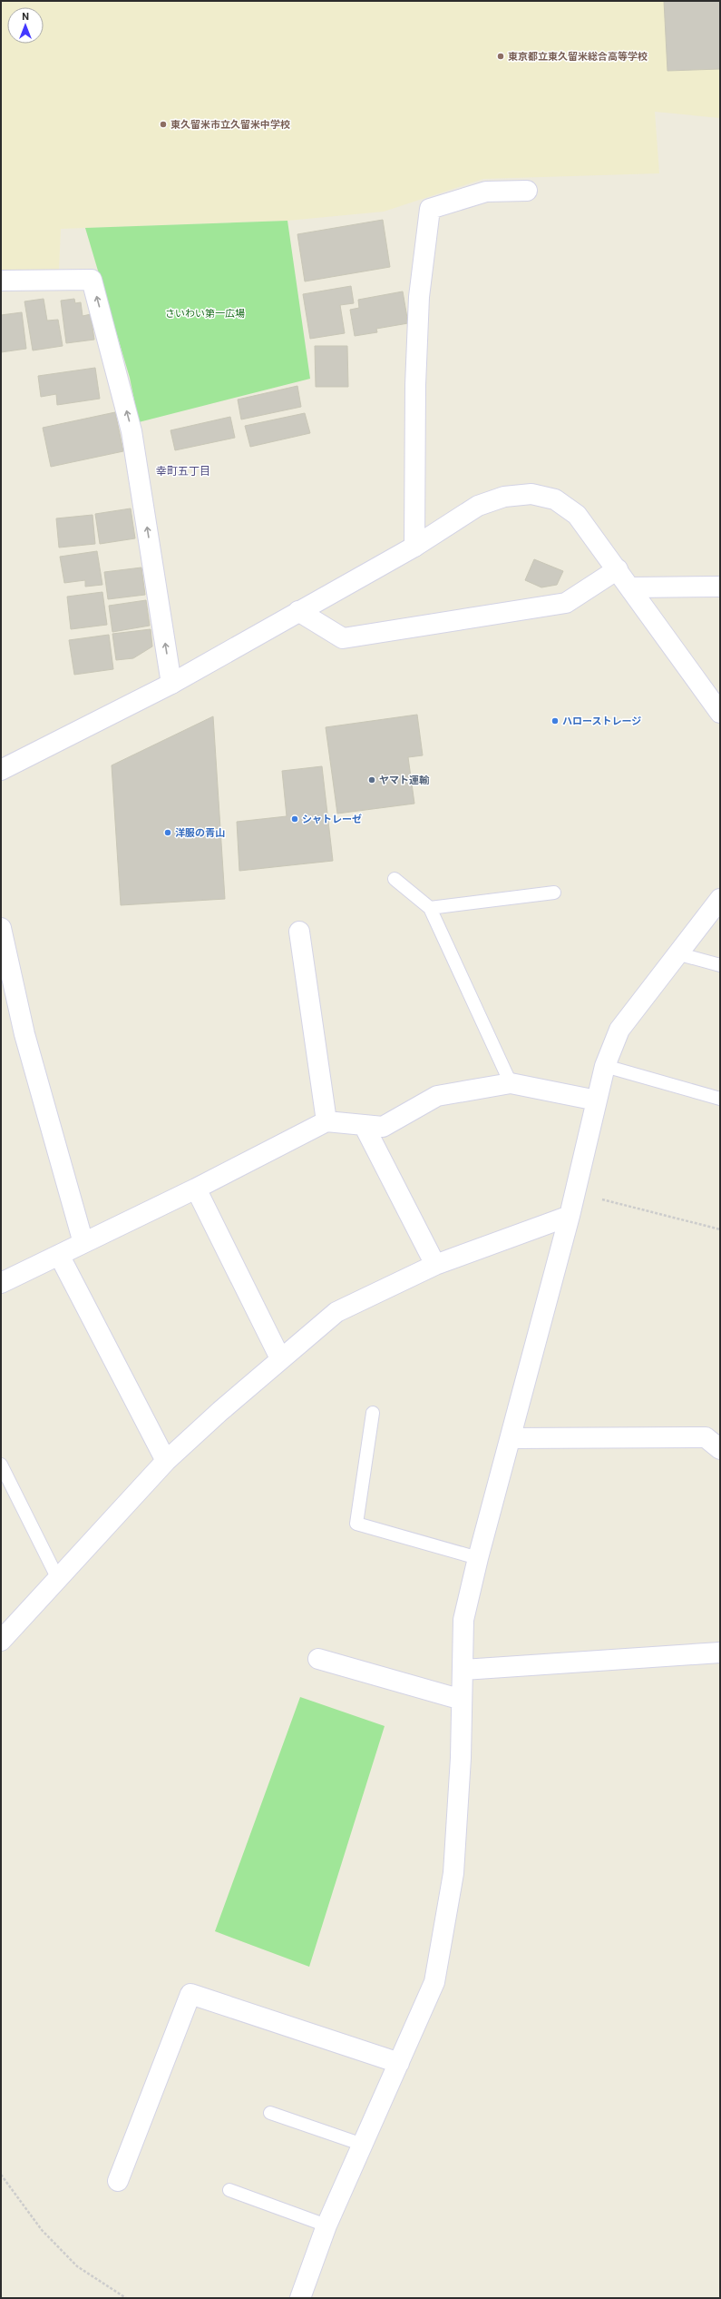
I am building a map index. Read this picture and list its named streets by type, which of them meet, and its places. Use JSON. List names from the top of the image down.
{
  "districts": ["幸町五丁目"],
  "parks": ["さいわい第一広場"],
  "places": [
    "東京都立東久留米総合高等学校",
    "東久留米市立久留米中学校",
    "ハローストレージ",
    "ヤマト運輸",
    "シャトレーゼ",
    "洋服の青山"
  ],
  "north": "top"
}
